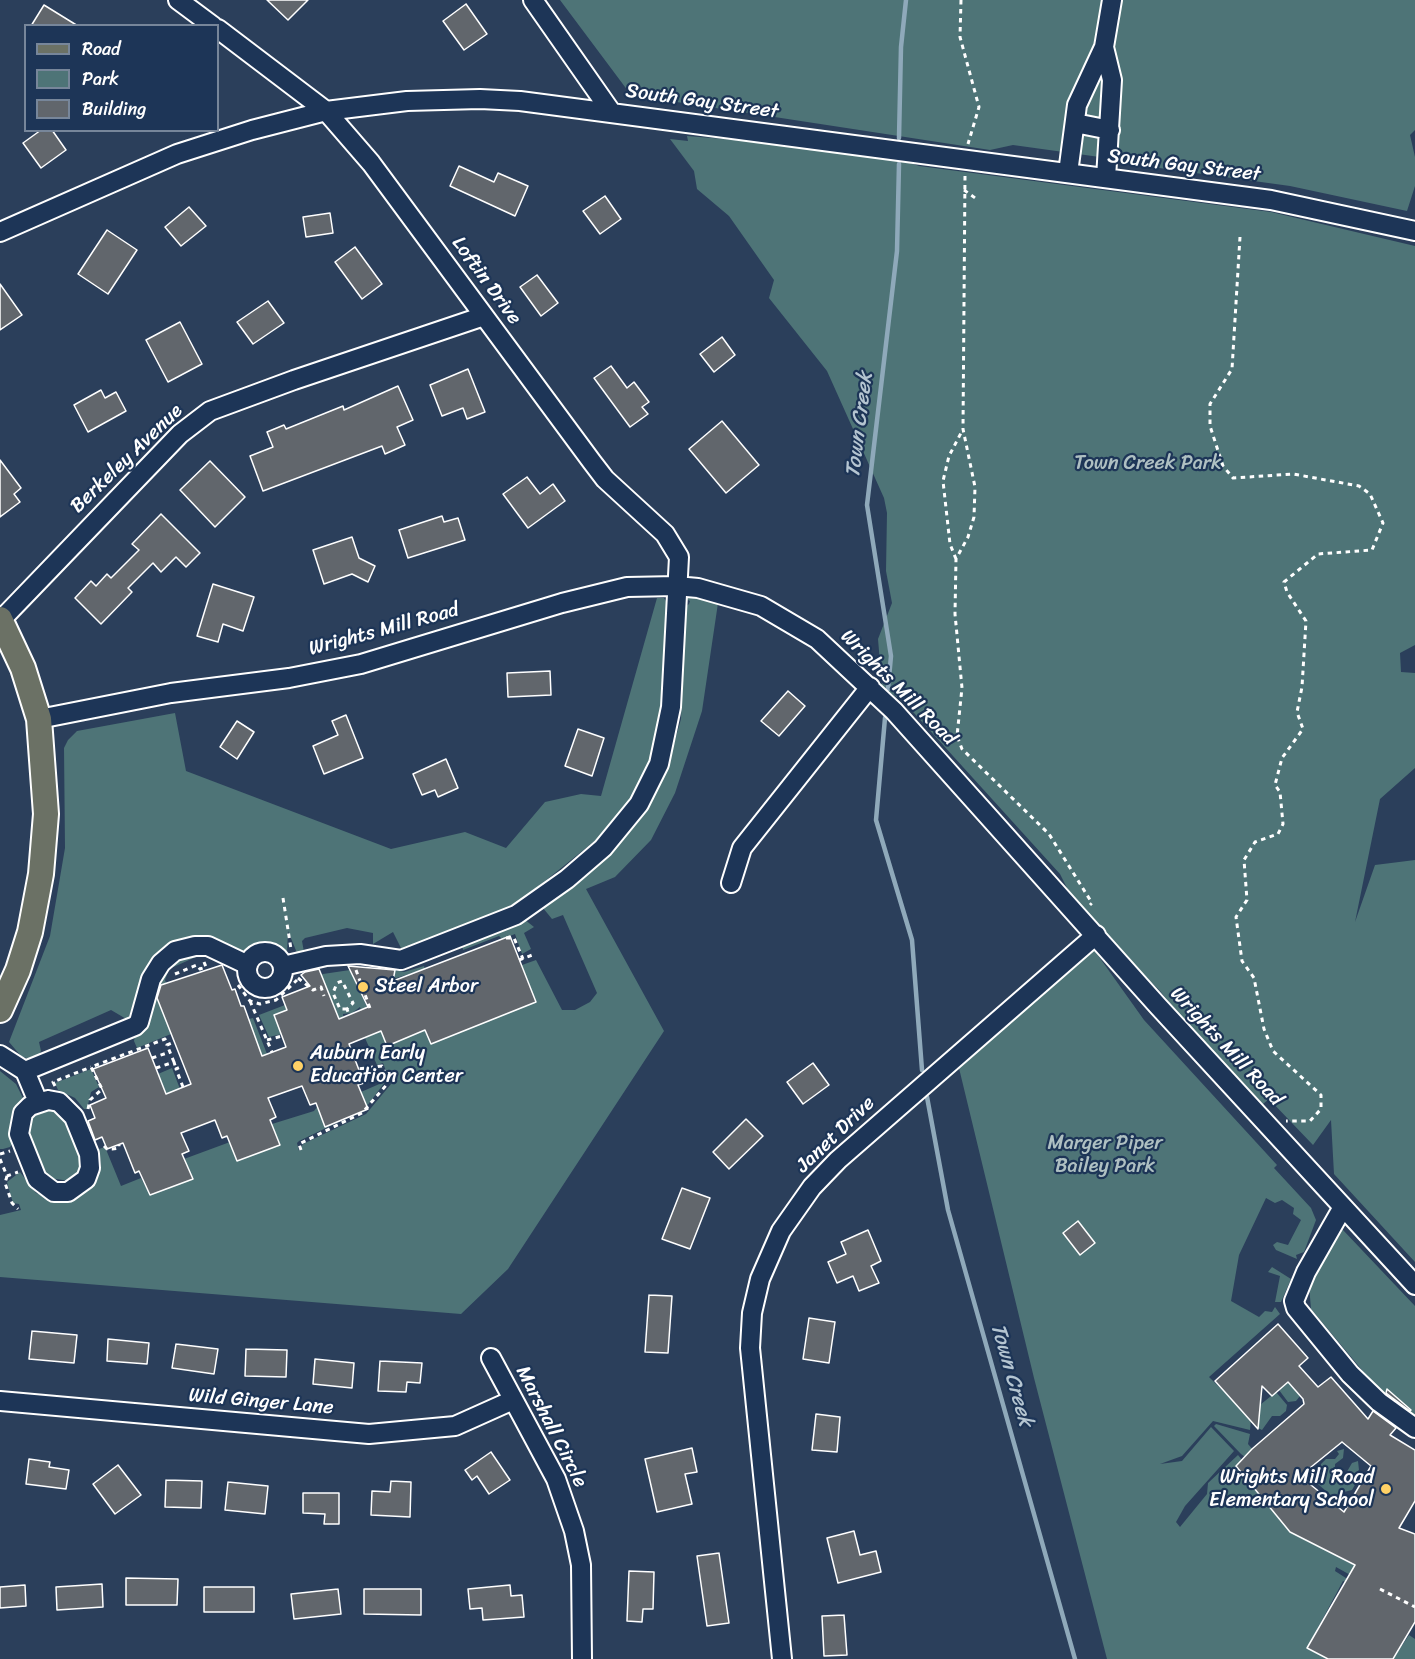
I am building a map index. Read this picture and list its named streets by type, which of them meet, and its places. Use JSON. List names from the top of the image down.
{
  "streets": {
    "street": [
      "South Gay Street",
      "Loftin Drive",
      "Berkeley Avenue",
      "Wrights Mill Road",
      "Janet Drive",
      "Wild Ginger Lane",
      "Marshall Circle"
    ]
  },
  "crossings": [
    ["South Gay Street", "Loftin Drive"],
    ["Loftin Drive", "Berkeley Avenue"],
    ["Loftin Drive", "Wrights Mill Road"],
    ["Wrights Mill Road", "Janet Drive"],
    ["Wild Ginger Lane", "Marshall Circle"]
  ],
  "water": ["Town Creek"],
  "parks": ["Town Creek Park", "Marger Piper Bailey Park"],
  "places": ["Steel Arbor", "Auburn Early Education Center", "Wrights Mill Road Elementary School"],
  "legend": ["Road", "Park", "Building"]
}
